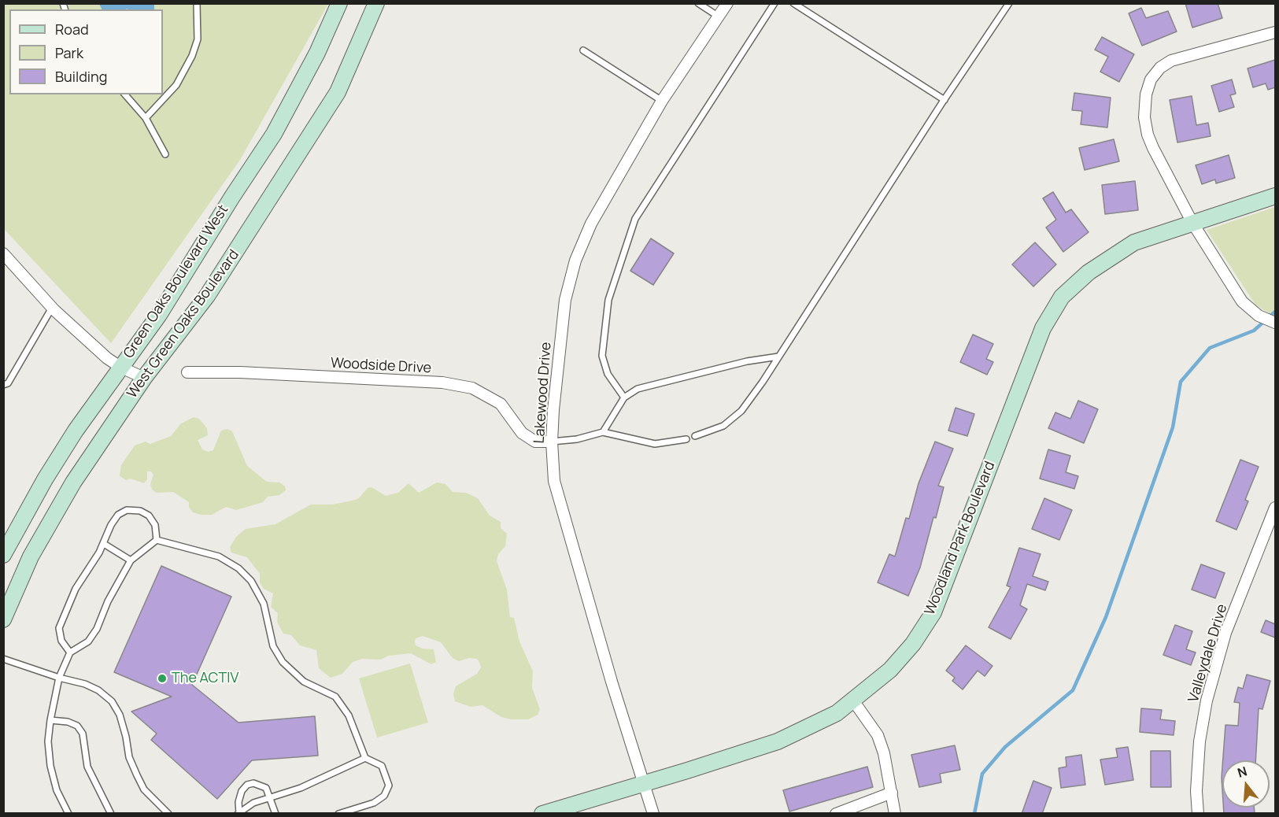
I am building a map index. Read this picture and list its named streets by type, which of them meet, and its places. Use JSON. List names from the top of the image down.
{
  "streets": {
    "main road": ["Green Oaks Boulevard West", "West Green Oaks Boulevard", "Woodland Park Boulevard"],
    "street": ["Woodside Drive", "Lakewood Drive", "Valleydale Drive"]
  },
  "crossings": [
    ["Woodside Drive", "Lakewood Drive"],
    ["Lakewood Drive", "Woodland Park Boulevard"]
  ],
  "places": ["The ACTIV"],
  "legend": ["Road", "Park", "Building"],
  "north": "top"
}
